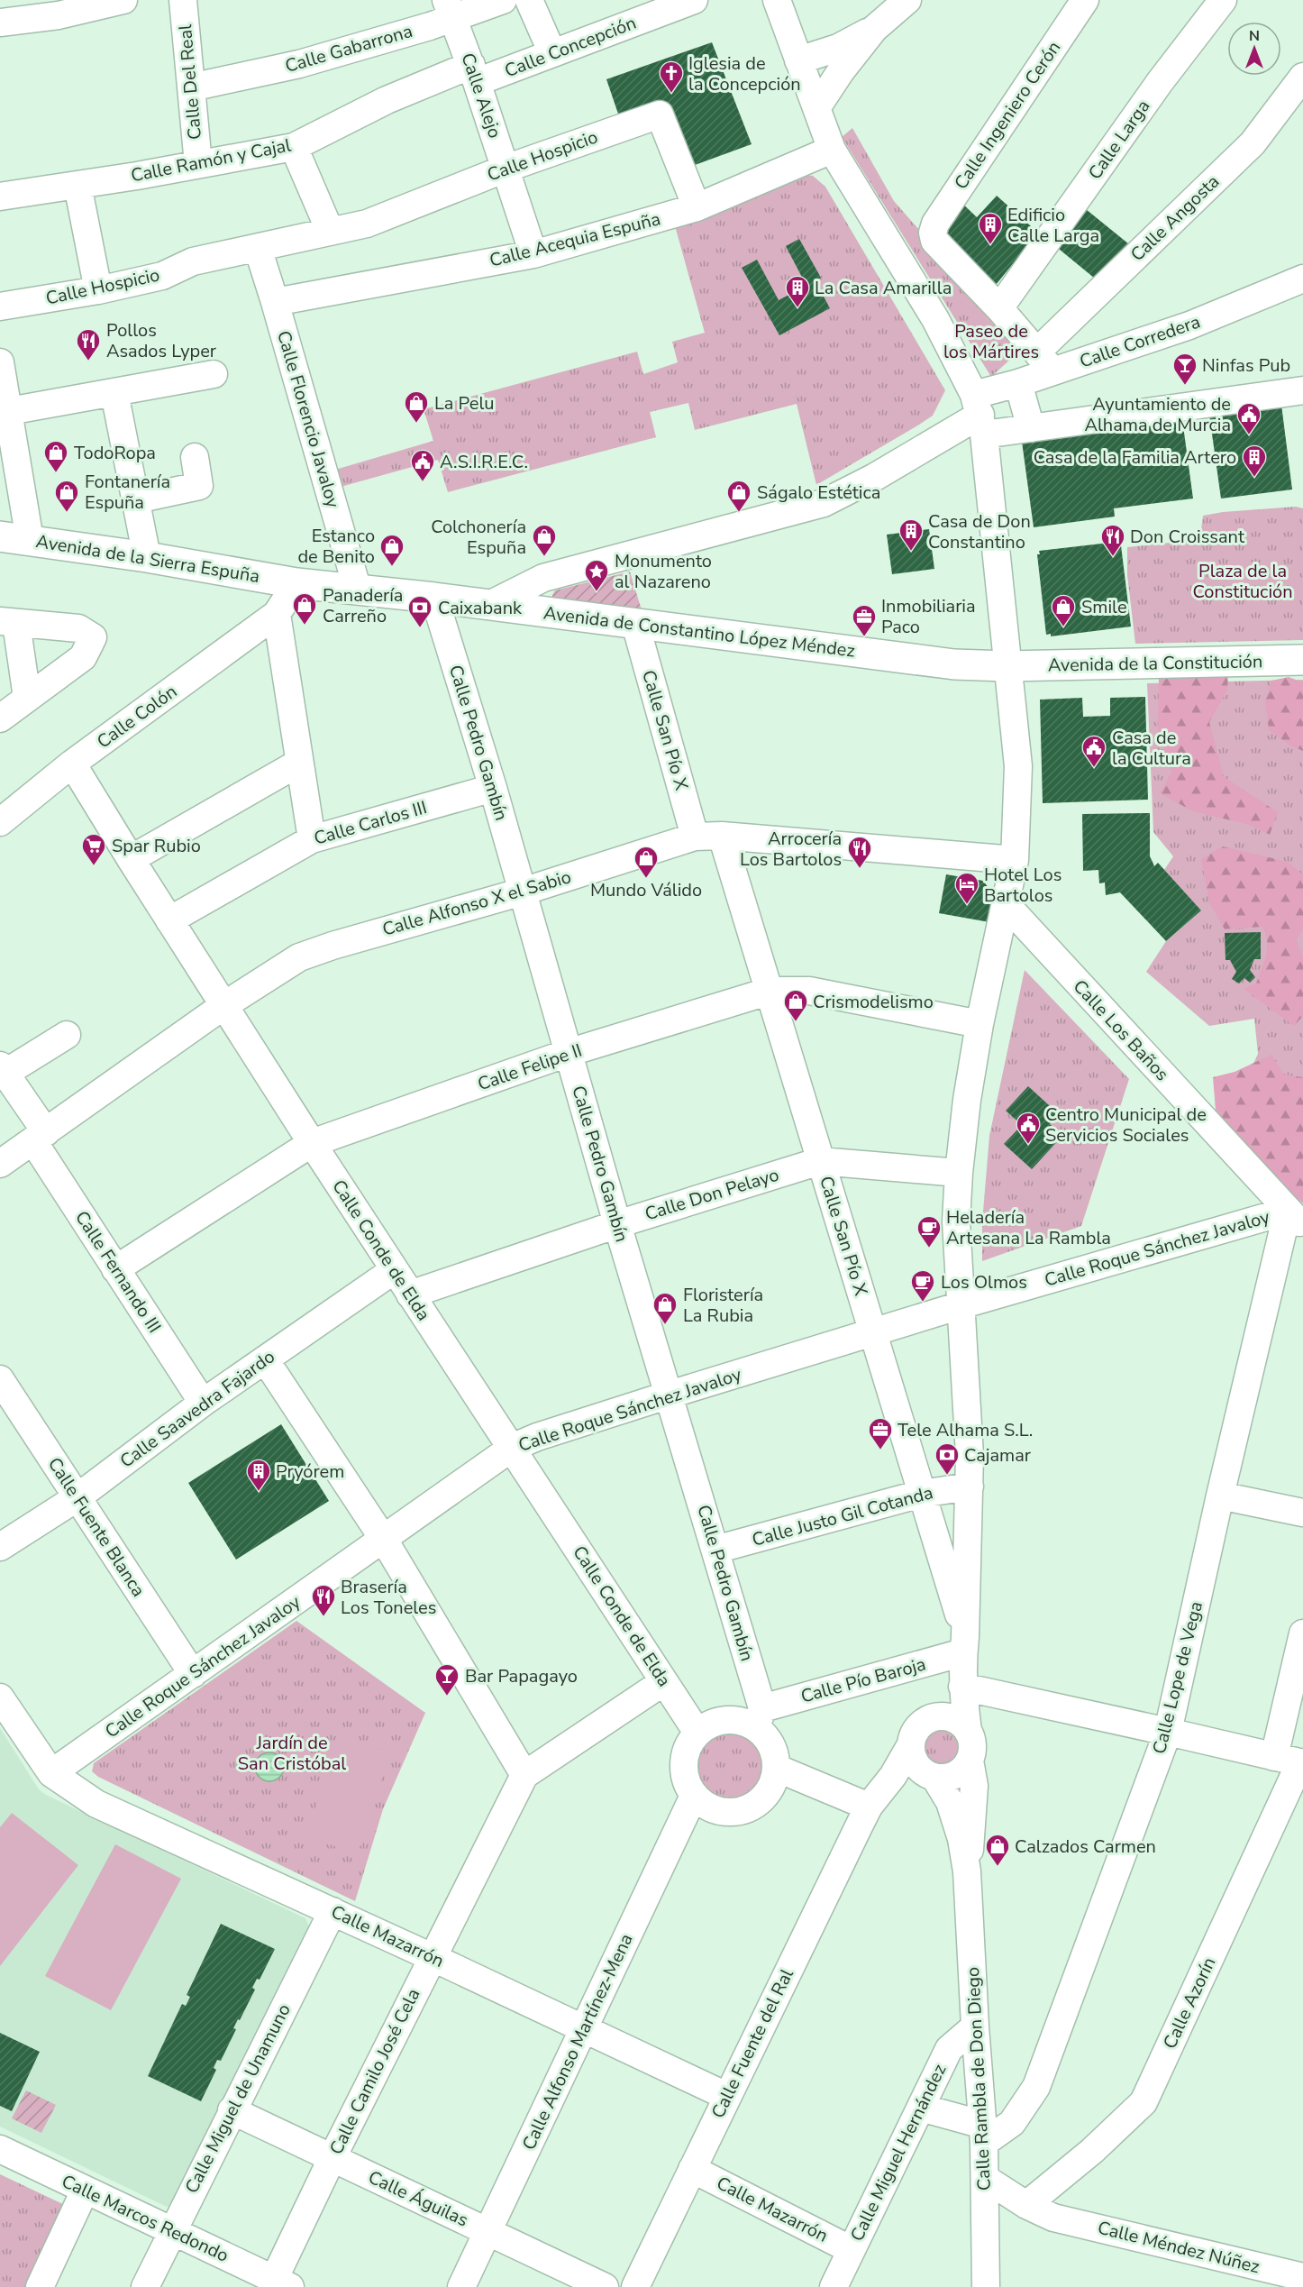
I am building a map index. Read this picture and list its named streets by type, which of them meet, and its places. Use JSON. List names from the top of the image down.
{
  "streets": {
    "main road": ["Avenida de la Sierra Espuña", "Avenida de Constantino López Méndez", "Avenida de la Constitución"],
    "street": [
      "Calle Concepción",
      "Calle Gabarrona",
      "Calle Del Real",
      "Calle Alejo",
      "Calle Ingeniero Cerón",
      "Calle Larga",
      "Calle Hospicio",
      "Calle Ramón y Cajal",
      "Calle Angosta",
      "Calle Acequia Espuña",
      "Calle Corredera",
      "Calle Florencio Javaloy",
      "Calle Colón",
      "Calle San Pío X",
      "Calle Pedro Gambín",
      "Calle Carlos III",
      "Calle Alfonso X el Sabio",
      "Calle Los Baños",
      "Calle Felipe II",
      "Calle Don Pelayo",
      "Calle Roque Sánchez Javaloy",
      "Calle Conde de Elda",
      "Calle Fernando III",
      "Calle Saavedra Fajardo",
      "Calle Justo Gil Cotanda",
      "Calle Fuente Blanca",
      "Calle Lope de Vega",
      "Calle Pío Baroja",
      "Calle Mazarrón",
      "Calle Azorín",
      "Calle Alfonso Martínez-Mena",
      "Calle Fuente del Ral",
      "Calle Camilo José Cela",
      "Calle Rambla de Don Diego",
      "Calle Miguel de Unamuno",
      "Calle Miguel Hernández",
      "Calle Águilas",
      "Calle Marcos Redondo",
      "Calle Méndez Núñez"
    ]
  },
  "crossings": [
    ["Calle Concepción", "Calle Alejo"],
    ["Calle Concepción", "Calle Ramón y Cajal"],
    ["Calle Gabarrona", "Calle Del Real"],
    ["Calle Gabarrona", "Calle Alejo"],
    ["Calle Del Real", "Calle Ramón y Cajal"],
    ["Calle Alejo", "Calle Hospicio"],
    ["Calle Alejo", "Calle Ramón y Cajal"],
    ["Calle Alejo", "Calle Acequia Espuña"],
    ["Calle Hospicio", "Calle Acequia Espuña"],
    ["Calle Hospicio", "Calle Florencio Javaloy"],
    ["Calle Angosta", "Calle Corredera"],
    ["Calle Acequia Espuña", "Calle Florencio Javaloy"],
    ["Calle Florencio Javaloy", "Avenida de Constantino López Méndez"],
    ["Avenida de la Sierra Espuña", "Avenida de Constantino López Méndez"],
    ["Avenida de Constantino López Méndez", "Avenida de la Constitución"],
    ["Avenida de Constantino López Méndez", "Calle San Pío X"],
    ["Avenida de Constantino López Méndez", "Calle Pedro Gambín"],
    ["Calle Colón", "Calle Conde de Elda"],
    ["Calle San Pío X", "Calle Alfonso X el Sabio"],
    ["Calle San Pío X", "Calle Felipe II"],
    ["Calle San Pío X", "Calle Don Pelayo"],
    ["Calle San Pío X", "Calle Roque Sánchez Javaloy"],
    ["Calle San Pío X", "Calle Justo Gil Cotanda"],
    ["Calle San Pío X", "Calle Pío Baroja"],
    ["Calle Pedro Gambín", "Calle Carlos III"],
    ["Calle Pedro Gambín", "Calle Alfonso X el Sabio"],
    ["Calle Pedro Gambín", "Calle Felipe II"],
    ["Calle Pedro Gambín", "Calle Don Pelayo"],
    ["Calle Pedro Gambín", "Calle Roque Sánchez Javaloy"],
    ["Calle Pedro Gambín", "Calle Conde de Elda"],
    ["Calle Pedro Gambín", "Calle Justo Gil Cotanda"],
    ["Calle Pedro Gambín", "Calle Pío Baroja"],
    ["Calle Pedro Gambín", "Calle Alfonso Martínez-Mena"],
    ["Calle Carlos III", "Calle Conde de Elda"],
    ["Calle Alfonso X el Sabio", "Calle Conde de Elda"],
    ["Calle Alfonso X el Sabio", "Calle Fernando III"],
    ["Calle Los Baños", "Calle Roque Sánchez Javaloy"],
    ["Calle Los Baños", "Calle Lope de Vega"],
    ["Calle Felipe II", "Calle Conde de Elda"],
    ["Calle Felipe II", "Calle Fernando III"],
    ["Calle Don Pelayo", "Calle Conde de Elda"],
    ["Calle Roque Sánchez Javaloy", "Calle Conde de Elda"],
    ["Calle Roque Sánchez Javaloy", "Calle Fuente Blanca"],
    ["Calle Roque Sánchez Javaloy", "Calle Lope de Vega"],
    ["Calle Roque Sánchez Javaloy", "Calle Mazarrón"],
    ["Calle Conde de Elda", "Calle Saavedra Fajardo"],
    ["Calle Conde de Elda", "Calle Pío Baroja"],
    ["Calle Conde de Elda", "Calle Alfonso Martínez-Mena"],
    ["Calle Conde de Elda", "Calle Camilo José Cela"],
    ["Calle Fernando III", "Calle Saavedra Fajardo"],
    ["Calle Saavedra Fajardo", "Calle Fuente Blanca"],
    ["Calle Lope de Vega", "Calle Rambla de Don Diego"],
    ["Calle Pío Baroja", "Calle Alfonso Martínez-Mena"],
    ["Calle Mazarrón", "Calle Alfonso Martínez-Mena"],
    ["Calle Mazarrón", "Calle Fuente del Ral"],
    ["Calle Mazarrón", "Calle Camilo José Cela"],
    ["Calle Mazarrón", "Calle Miguel de Unamuno"],
    ["Calle Mazarrón", "Calle Miguel Hernández"],
    ["Calle Azorín", "Calle Méndez Núñez"],
    ["Calle Alfonso Martínez-Mena", "Calle Águilas"],
    ["Calle Camilo José Cela", "Calle Águilas"],
    ["Calle Camilo José Cela", "Calle Marcos Redondo"],
    ["Calle Rambla de Don Diego", "Calle Miguel Hernández"],
    ["Calle Rambla de Don Diego", "Calle Méndez Núñez"],
    ["Calle Miguel de Unamuno", "Calle Águilas"],
    ["Calle Miguel de Unamuno", "Calle Marcos Redondo"]
  ],
  "parks": ["Paseo de los Mártires", "Plaza de la Constitución", "Jardín de San Cristóbal"],
  "places": {
    "church": ["Iglesia de la Concepción"],
    "building": [
      "Edificio Calle Larga",
      "La Casa Amarilla",
      "Casa de la Familia Artero",
      "Casa de Don Constantino",
      "Pryórem"
    ],
    "restaurant": [
      "Pollos Asados Lyper",
      "Don Croissant",
      "Arrocería Los Bartolos",
      "Brasería Los Toneles"
    ],
    "bar": ["Ninfas Pub", "Bar Papagayo"],
    "shop": [
      "La Pelu",
      "TodoRopa",
      "Fontanería Espuña",
      "Ságalo Estética",
      "Colchonería Espuña",
      "Estanco de Benito",
      "Panadería Carreño",
      "Smile",
      "Mundo Válido",
      "Crismodelismo",
      "Floristería La Rubia",
      "Calzados Carmen"
    ],
    "public building": [
      "Ayuntamiento de Alhama de Murcia",
      "A.S.I.R.E.C.",
      "Casa de la Cultura",
      "Centro Municipal de Servicios Sociales"
    ],
    "place": ["Monumento al Nazareno"],
    "bank": ["Caixabank", "Cajamar"],
    "office": ["Inmobiliaria Paco", "Tele Alhama S.L."],
    "supermarket": ["Spar Rubio"],
    "hotel": ["Hotel Los Bartolos"],
    "cafe": ["Heladería Artesana La Rambla", "Los Olmos"]
  },
  "north": "top"
}
